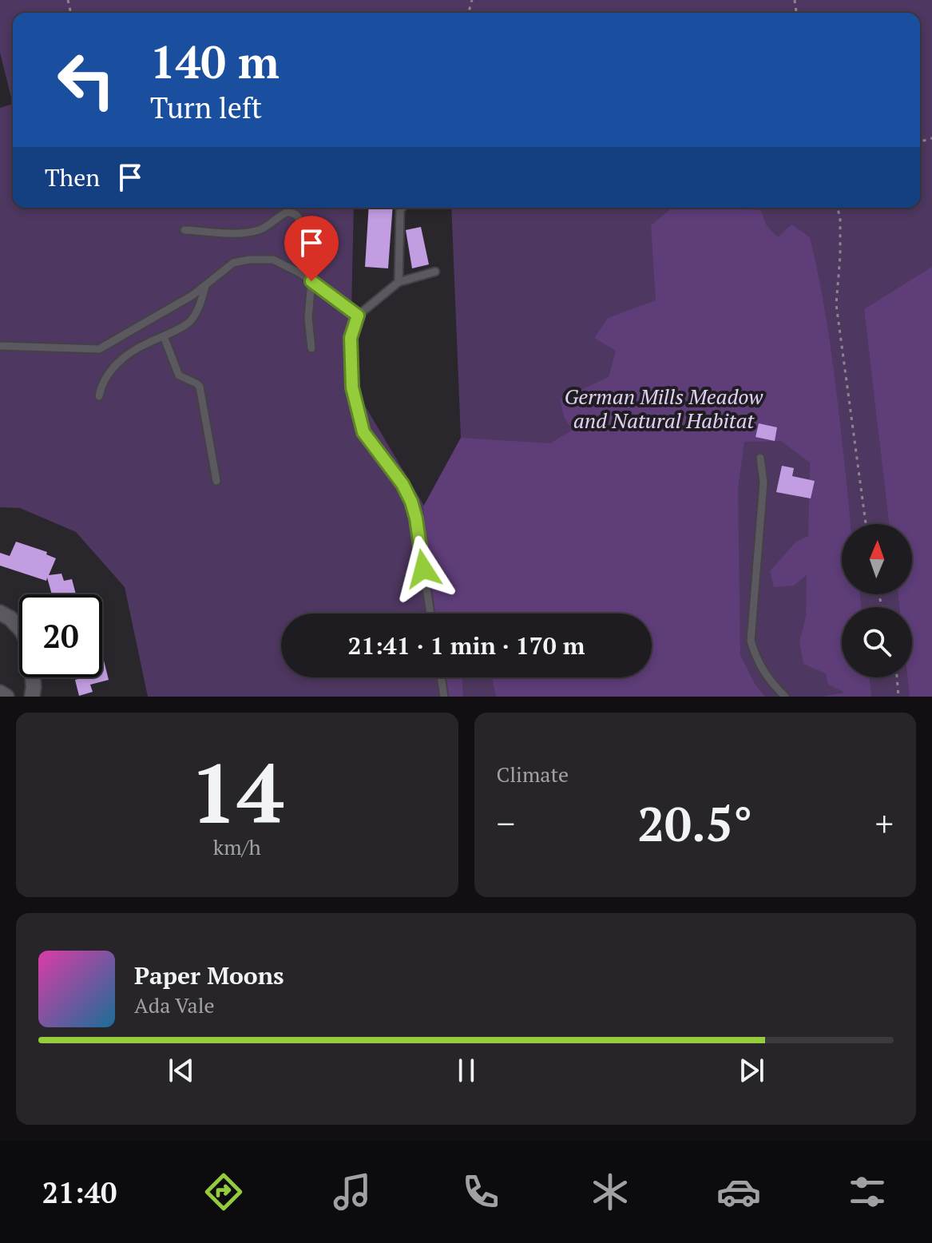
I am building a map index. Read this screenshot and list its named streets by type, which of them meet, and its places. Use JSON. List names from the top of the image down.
{
  "parks": ["German Mills Meadow and Natural Habitat"],
  "north": "top",
  "page": {
    "turn": ["140 m", "Turn left"],
    "then": "Then",
    "limit": "20",
    "trip": "21:41 · 1 min · 170 m",
    "tile": [
      ["14", "km/h"],
      "Climate"
    ],
    "heat": ["−", "20.5°", "+"],
    "song": ["Paper Moons", "Ada Vale"],
    "tabs": "21:40"
  }
}
